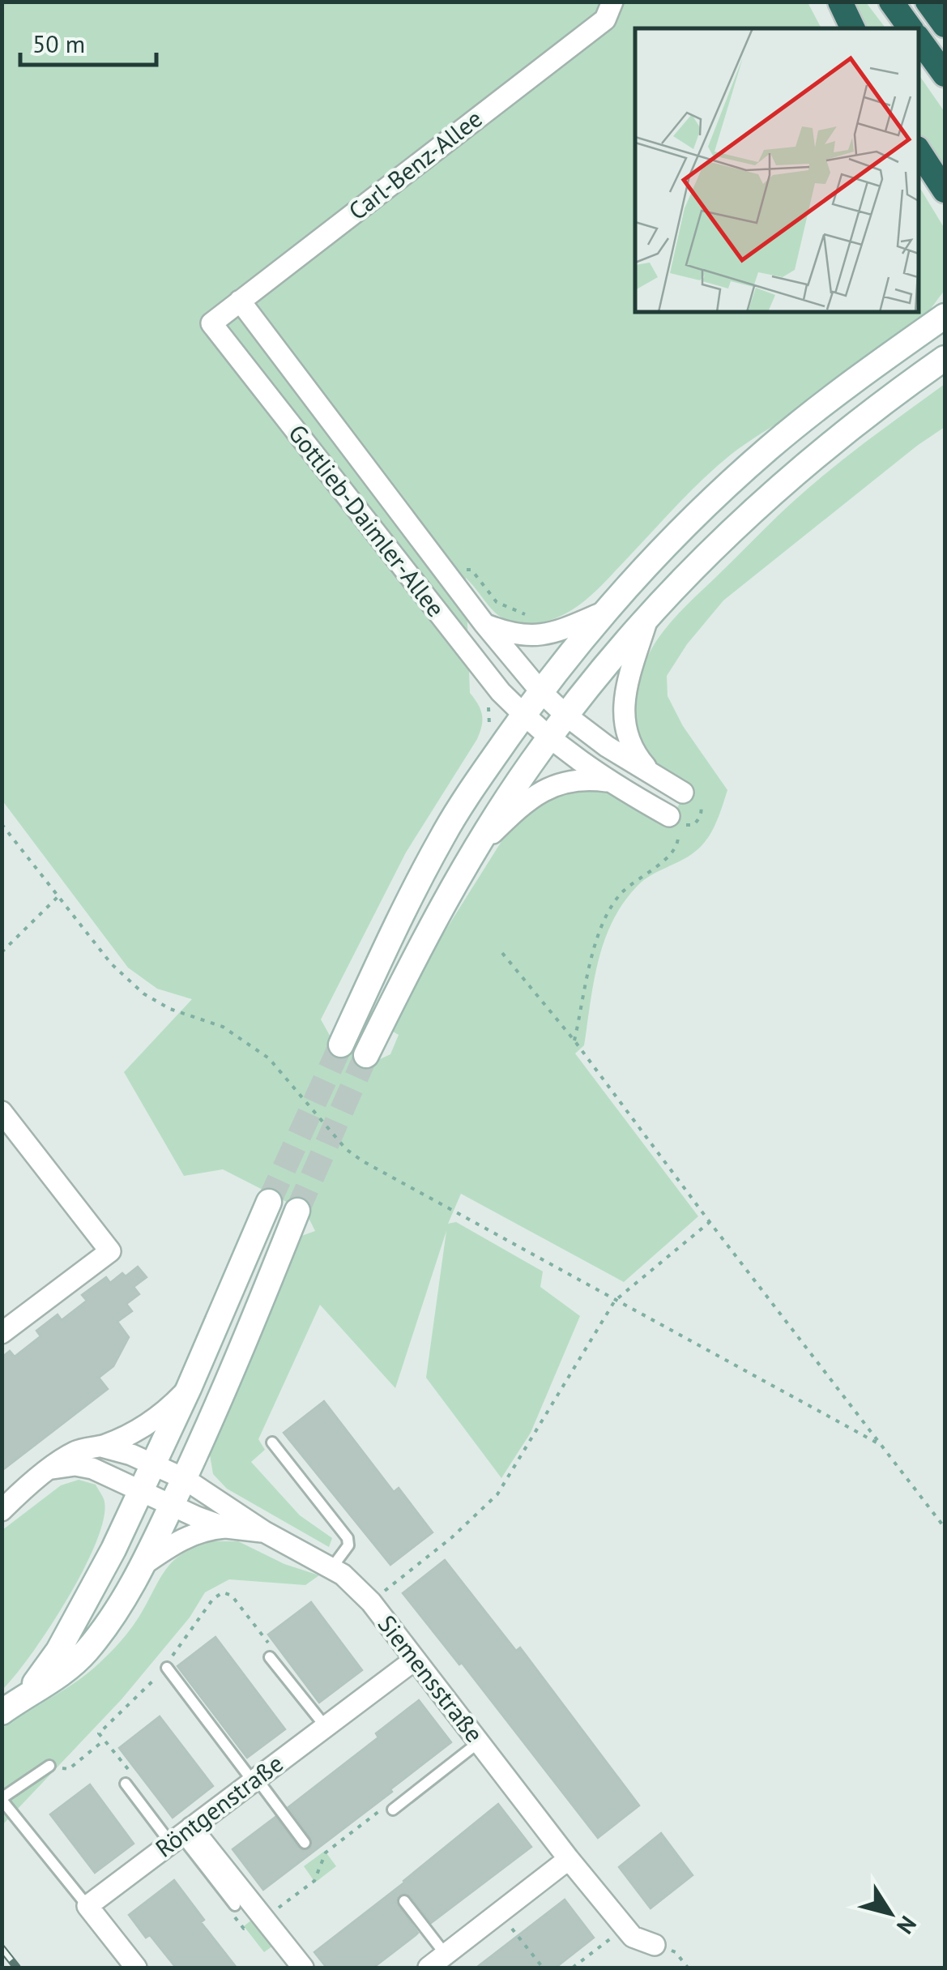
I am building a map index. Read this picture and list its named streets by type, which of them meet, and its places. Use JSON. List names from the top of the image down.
{
  "streets": {
    "street": [
      "Carl-Benz-Allee",
      "Gottlieb-Daimler-Allee",
      "Siemensstraße",
      "Röntgenstraße"
    ]
  },
  "crossings": [
    ["Carl-Benz-Allee", "Gottlieb-Daimler-Allee"],
    ["Siemensstraße", "Röntgenstraße"]
  ],
  "scale_bar": "50 m",
  "north": "bottom right"
}
